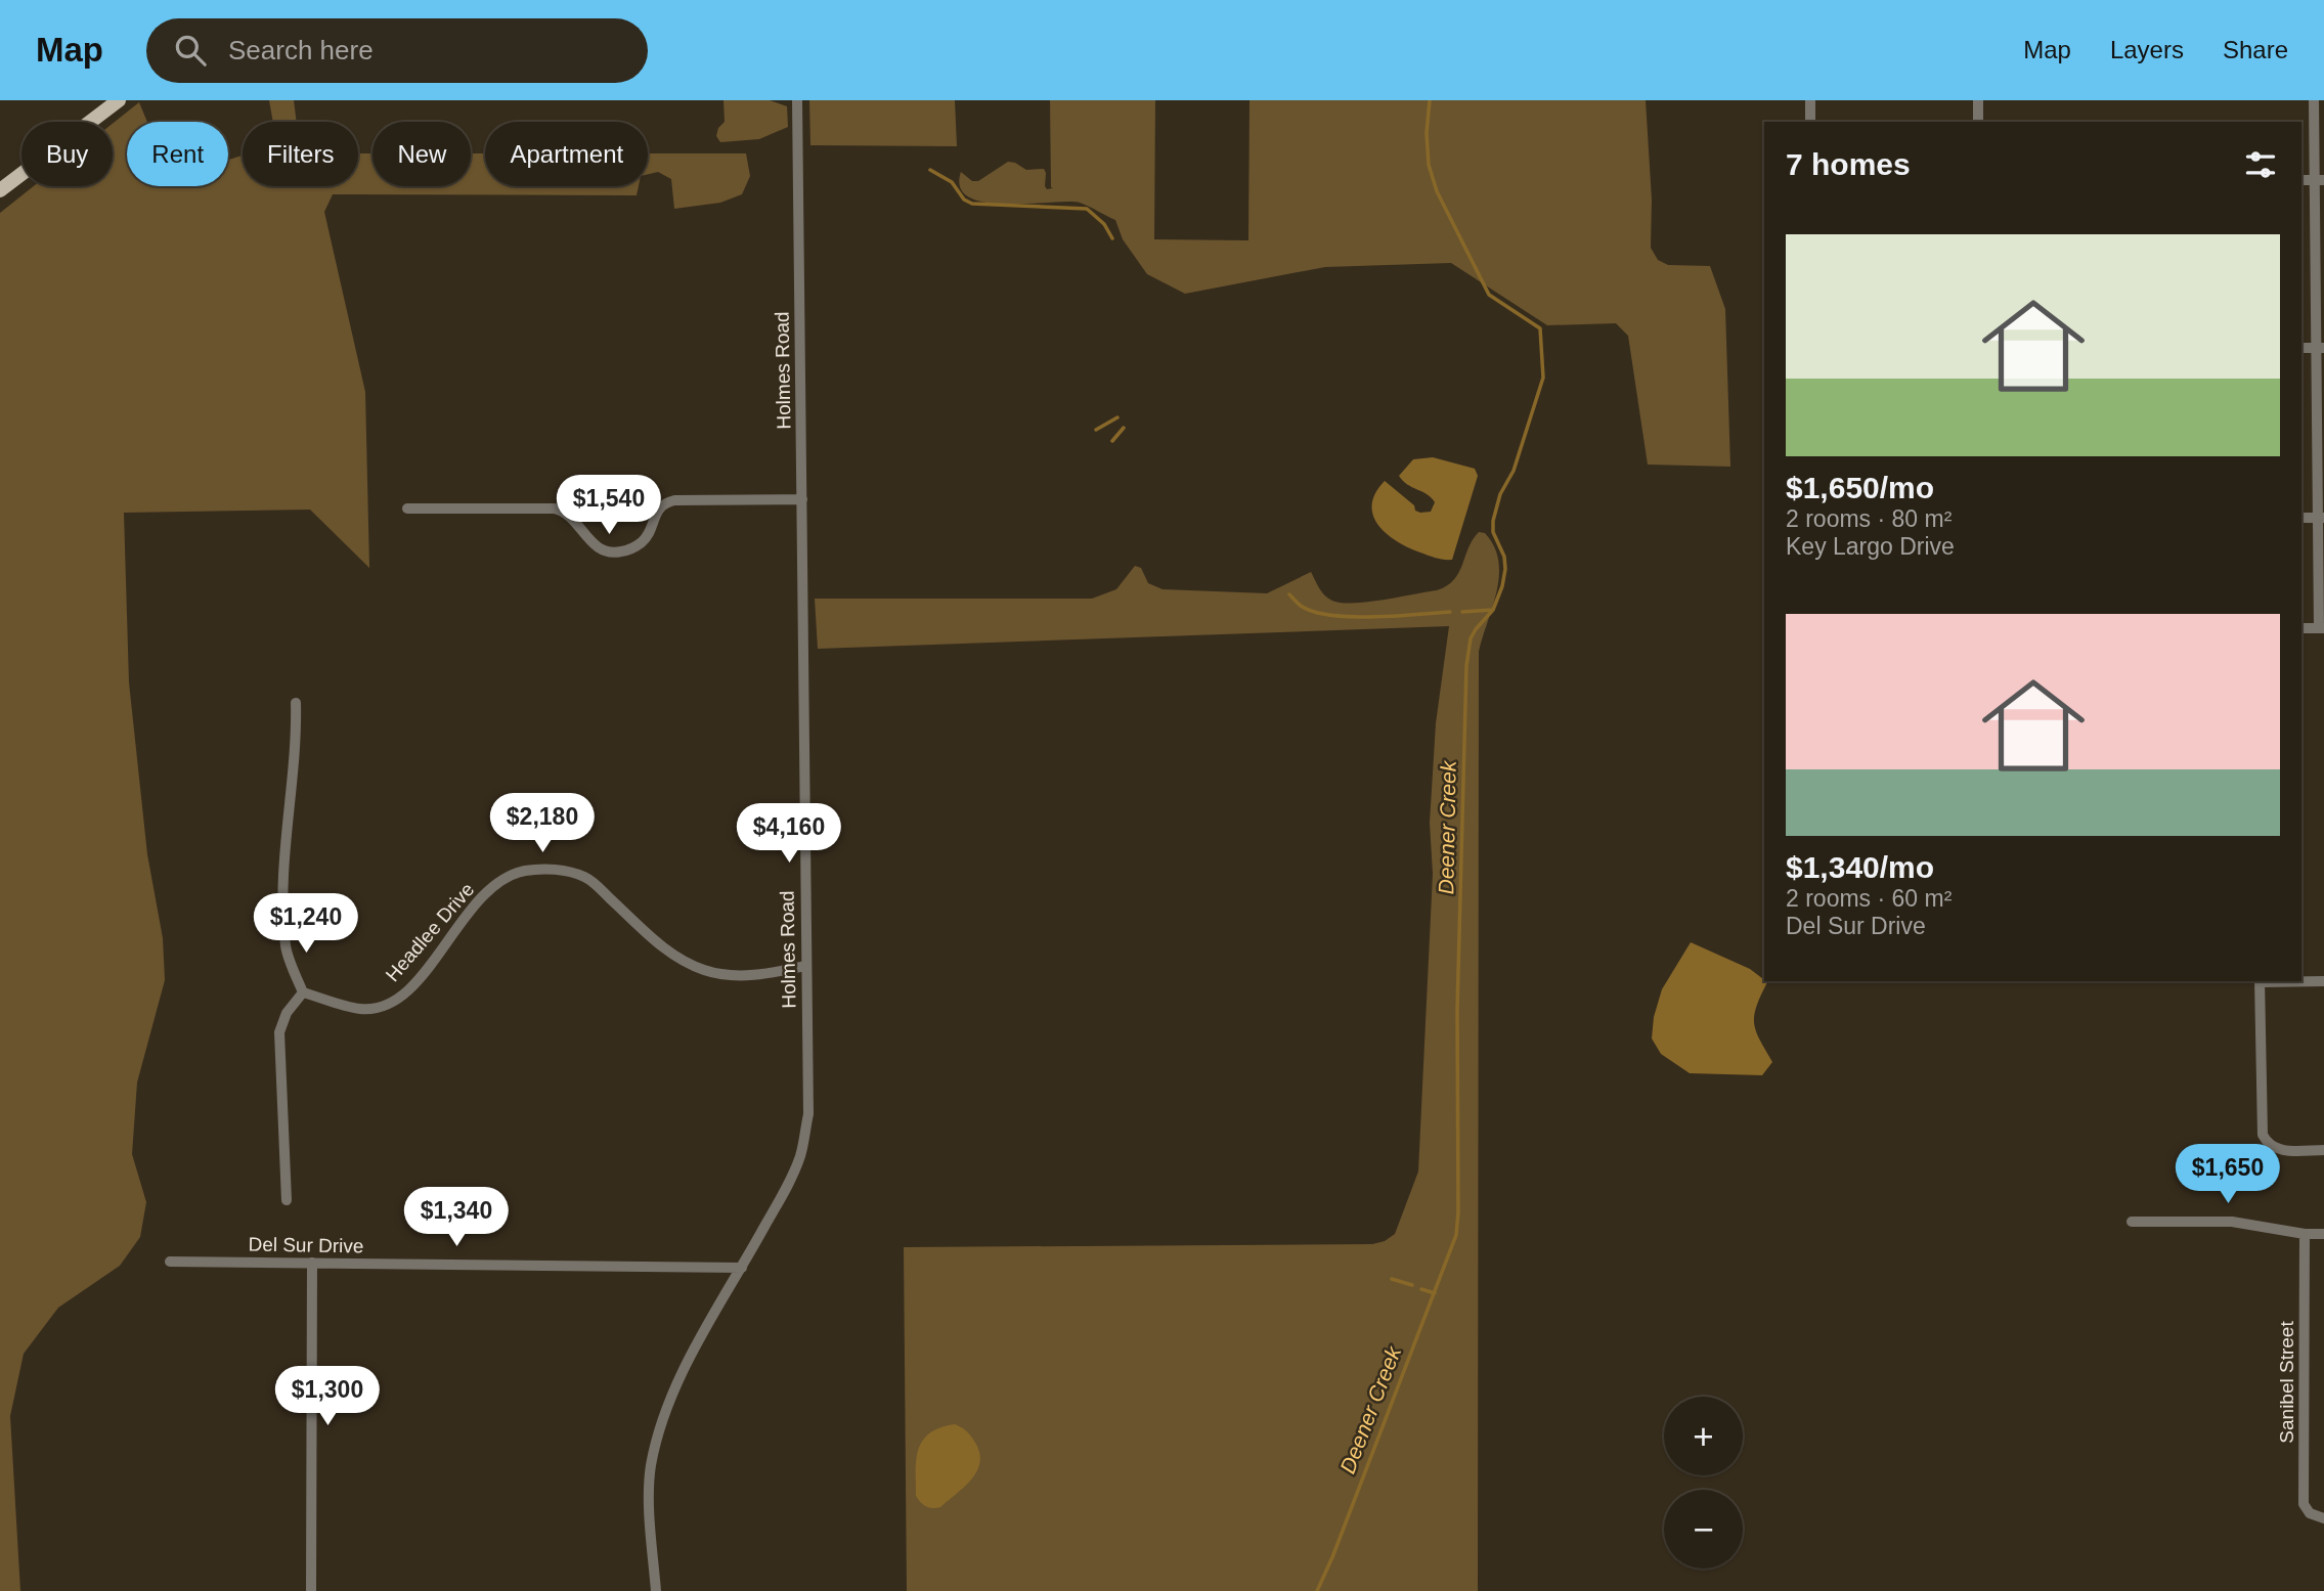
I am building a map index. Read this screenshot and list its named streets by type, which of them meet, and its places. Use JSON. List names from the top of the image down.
{
  "streets": {
    "street": [
      "Holmes Road",
      "Headlee Drive",
      "Del Sur Drive",
      "Sanibel Street"
    ]
  },
  "crossings": [
    ["Holmes Road", "Headlee Drive"],
    ["Holmes Road", "Del Sur Drive"]
  ],
  "water": ["Deener Creek"],
  "page": {
    "header": "Map",
    "search": "Search here",
    "nav": ["Map", "Layers", "Share"],
    "chip": [
      "Buy",
      "Rent",
      "Filters",
      "New",
      "Apartment"
    ],
    "heading": "7 homes",
    "list": [
      {
        "name": "$1,650/mo",
        "note": "2 rooms · 80 m² · Key Largo Drive"
      },
      {
        "name": "$1,340/mo",
        "note": "2 rooms · 60 m² · Del Sur Drive"
      }
    ],
    "price": [
      "$1,540",
      "$2,180",
      "$4,160",
      "$1,240",
      "$1,650",
      "$1,340",
      "$1,300"
    ],
    "map_buttons": ["+", "−"]
  }
}
